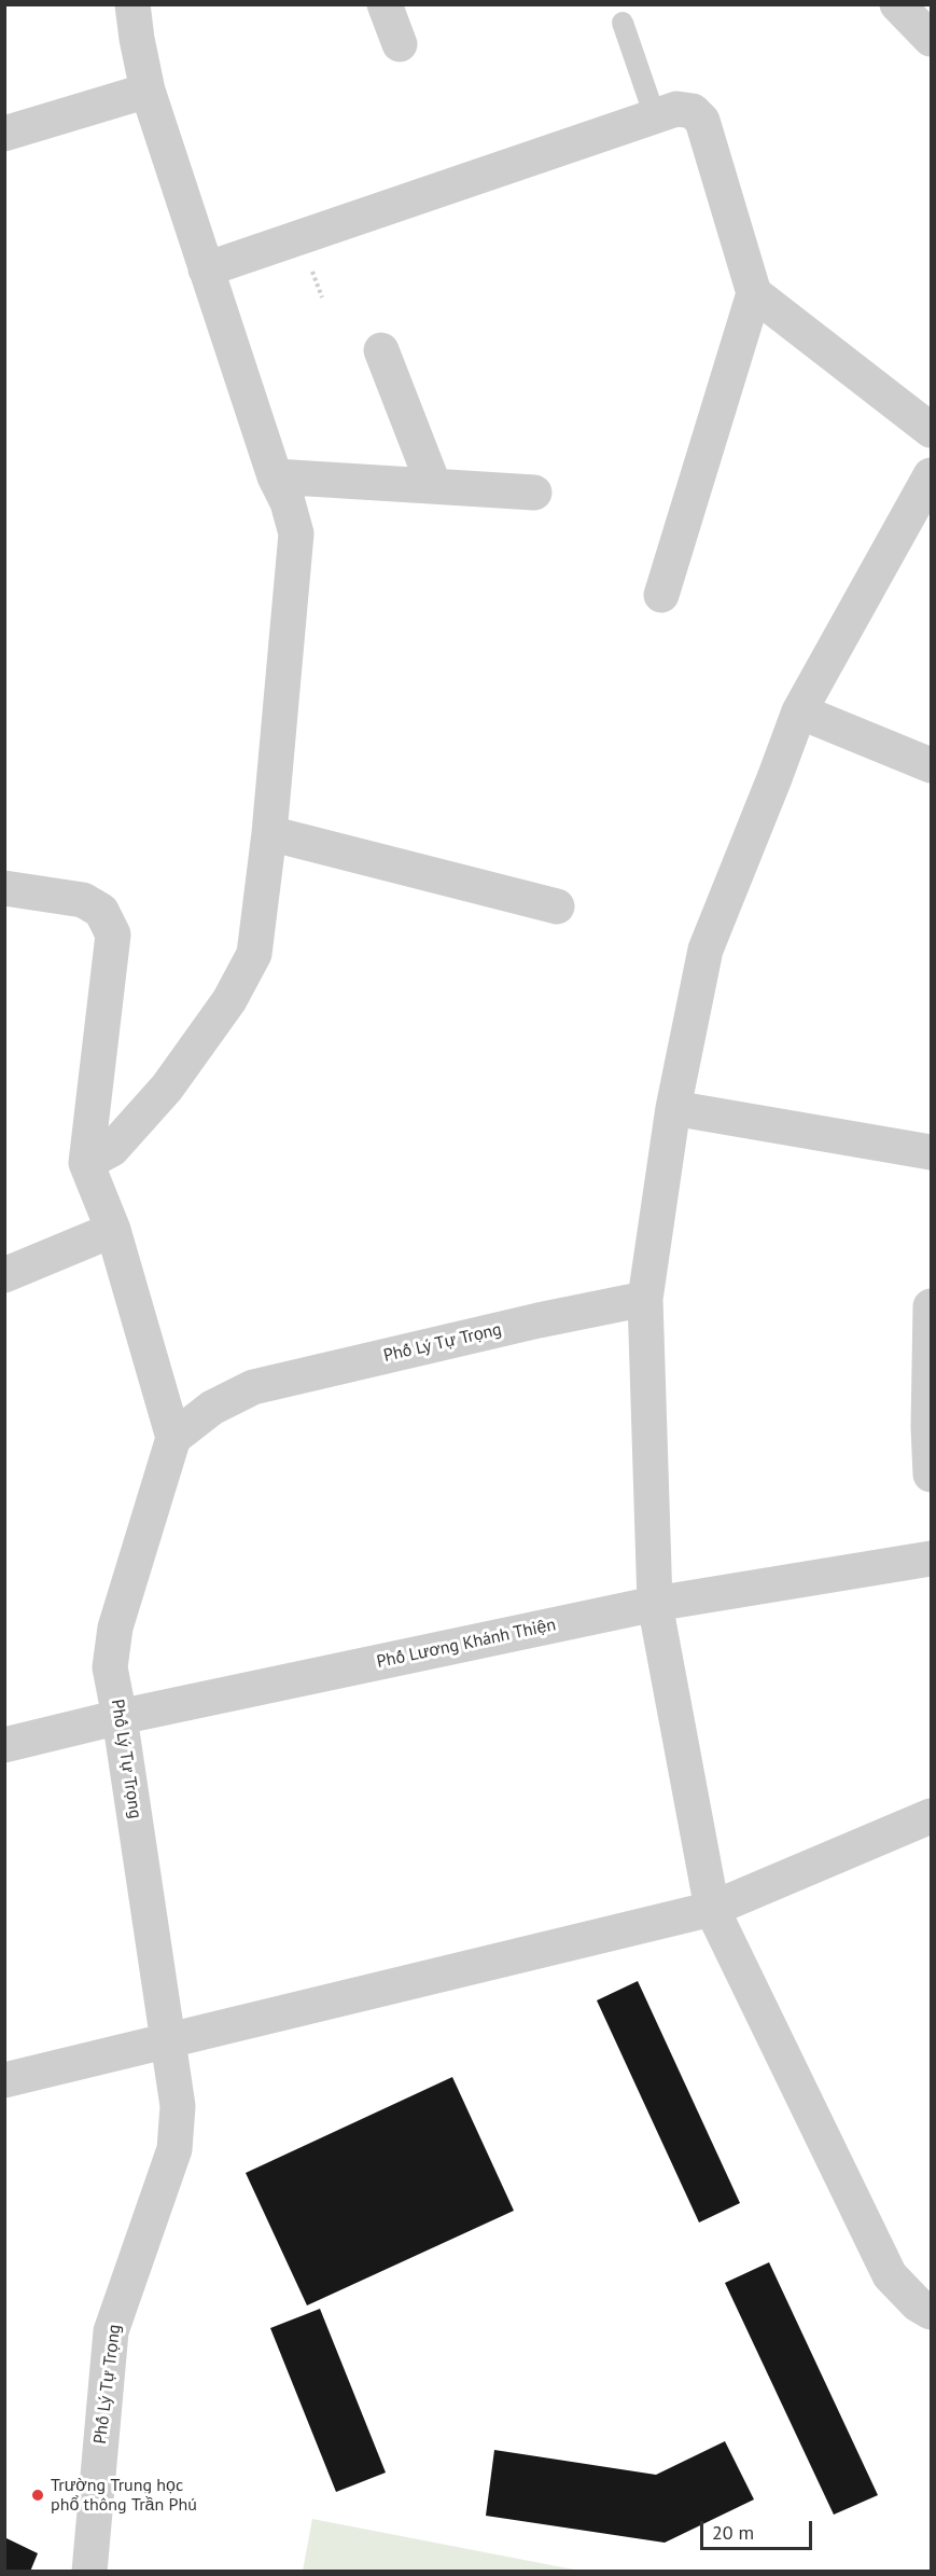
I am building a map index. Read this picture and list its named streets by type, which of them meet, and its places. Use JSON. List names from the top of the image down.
{
  "streets": {
    "street": ["Phố Lý Tự Trọng", "Phố Lương Khánh Thiện"]
  },
  "crossings": [
    ["Phố Lý Tự Trọng", "Phố Lương Khánh Thiện"]
  ],
  "places": ["Trường Trung học phổ thông Trần Phú"],
  "scale_bar": "20 m"
}
